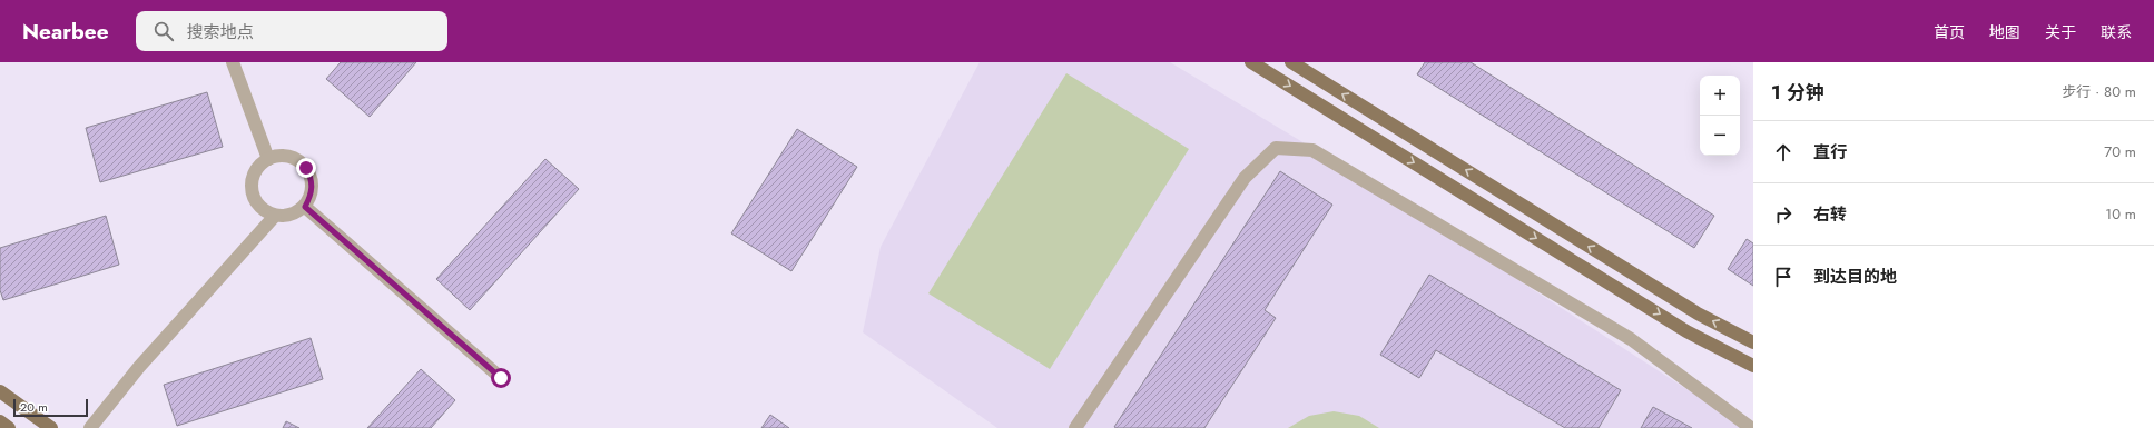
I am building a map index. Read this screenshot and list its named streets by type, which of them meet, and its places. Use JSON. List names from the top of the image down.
{
  "scale_bar": "20 m",
  "page": {
    "header": "Nearbee",
    "search": "搜索地点",
    "nav": [
      "首页",
      "地图",
      "关于",
      "联系"
    ],
    "heading": ["1 分钟", "步行 · 80 m"],
    "map_buttons": ["+", "−"],
    "list": [
      ["直行", "70 m"],
      ["右转", "10 m"],
      "到达目的地"
    ],
    "scale": "20 m"
  }
}
